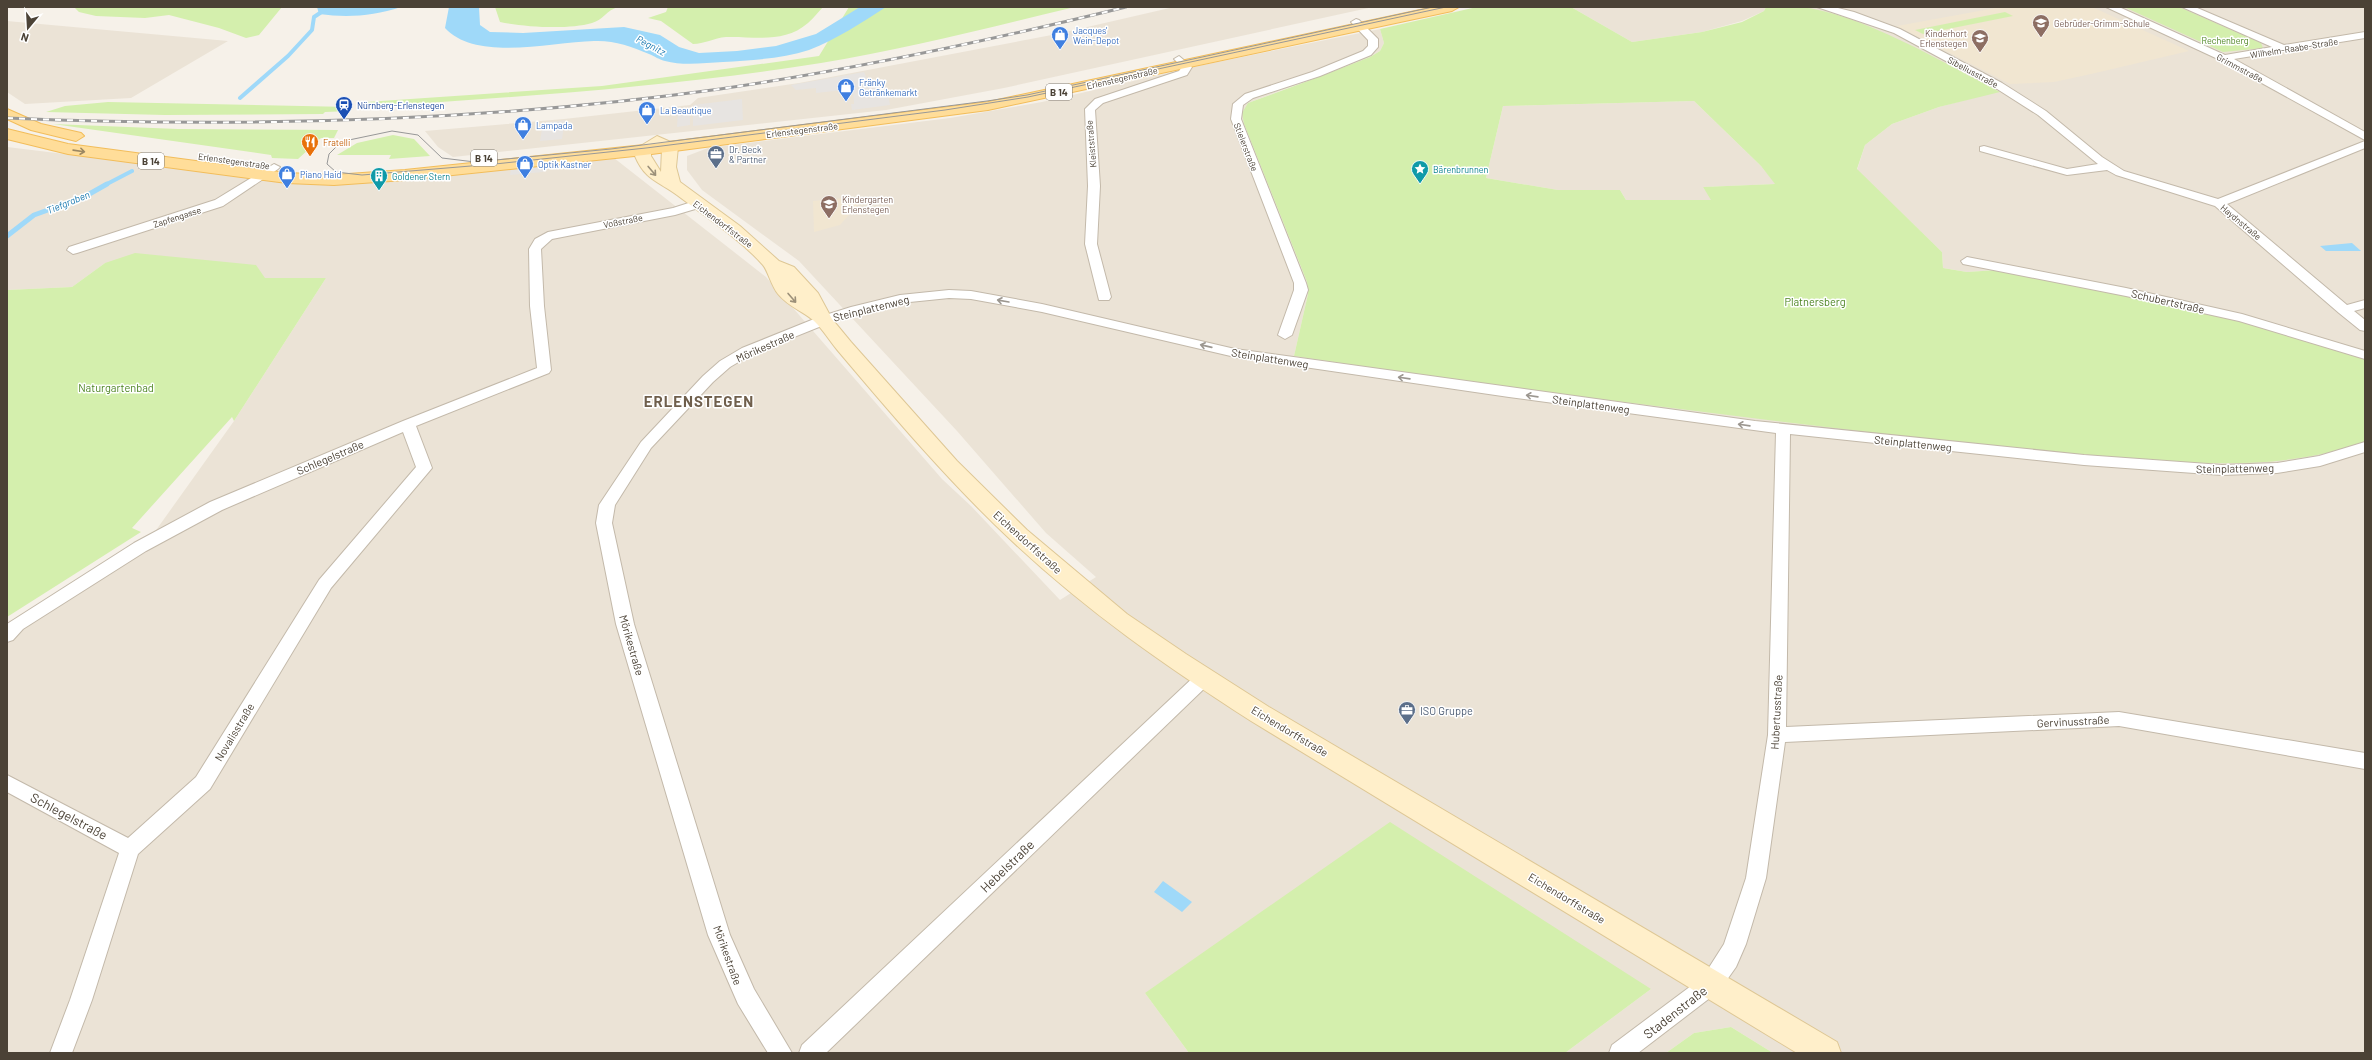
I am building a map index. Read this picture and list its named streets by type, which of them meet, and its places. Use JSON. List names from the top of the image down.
{
  "streets": {
    "main road": ["Erlenstegenstraße", "B 14"],
    "street": [
      "Wilhelm-Raabe-Straße",
      "Grimmstraße",
      "Sibeliusstraße",
      "Kleiststraße",
      "Stielerstraße",
      "Zapfengasse",
      "Voßstraße",
      "Haydnstraße",
      "Eichendorffstraße",
      "Schubertstraße",
      "Steinplattenweg",
      "Mörikestraße",
      "Schlegelstraße",
      "Hubertusstraße",
      "Gervinusstraße",
      "Novalisstraße",
      "Hebelstraße",
      "Stadenstraße"
    ]
  },
  "crossings": [
    ["Wilhelm-Raabe-Straße", "Grimmstraße"],
    ["Sibeliusstraße", "Haydnstraße"],
    ["Erlenstegenstraße", "B 14"],
    ["Erlenstegenstraße", "Kleiststraße"],
    ["Erlenstegenstraße", "Stielerstraße"],
    ["Erlenstegenstraße", "Zapfengasse"],
    ["Erlenstegenstraße", "Eichendorffstraße"],
    ["Voßstraße", "Eichendorffstraße"],
    ["Voßstraße", "Schlegelstraße"],
    ["Eichendorffstraße", "Steinplattenweg"],
    ["Eichendorffstraße", "Mörikestraße"],
    ["Eichendorffstraße", "Hubertusstraße"],
    ["Eichendorffstraße", "Hebelstraße"],
    ["Eichendorffstraße", "Stadenstraße"],
    ["Steinplattenweg", "Mörikestraße"],
    ["Steinplattenweg", "Hubertusstraße"],
    ["Schlegelstraße", "Novalisstraße"],
    ["Hubertusstraße", "Gervinusstraße"],
    ["Hubertusstraße", "Stadenstraße"]
  ],
  "one_way": ["Steinplattenweg"],
  "districts": ["ERLENSTEGEN"],
  "water": ["Pegnitz", "Tiefgraben"],
  "parks": ["Rechenberg", "Platnersberg", "Naturgartenbad"],
  "places": {
    "school or university": ["Gebrüder-Grimm-Schule", "Kinderhort Erlenstegen", "Kindergarten Erlenstegen"],
    "shop": [
      "Jacques' Wein-Depot",
      "Fränky Getränkemarkt",
      "La Beautique",
      "Lampada",
      "Optik Kastner",
      "Piano Haid"
    ],
    "station": ["Nürnberg-Erlenstegen"],
    "restaurant": ["Fratelli"],
    "office": ["Dr. Beck & Partner", "ISO Gruppe"],
    "place": ["Bärenbrunnen"],
    "building": ["Goldener Stern"]
  },
  "north": "bottom"
}
